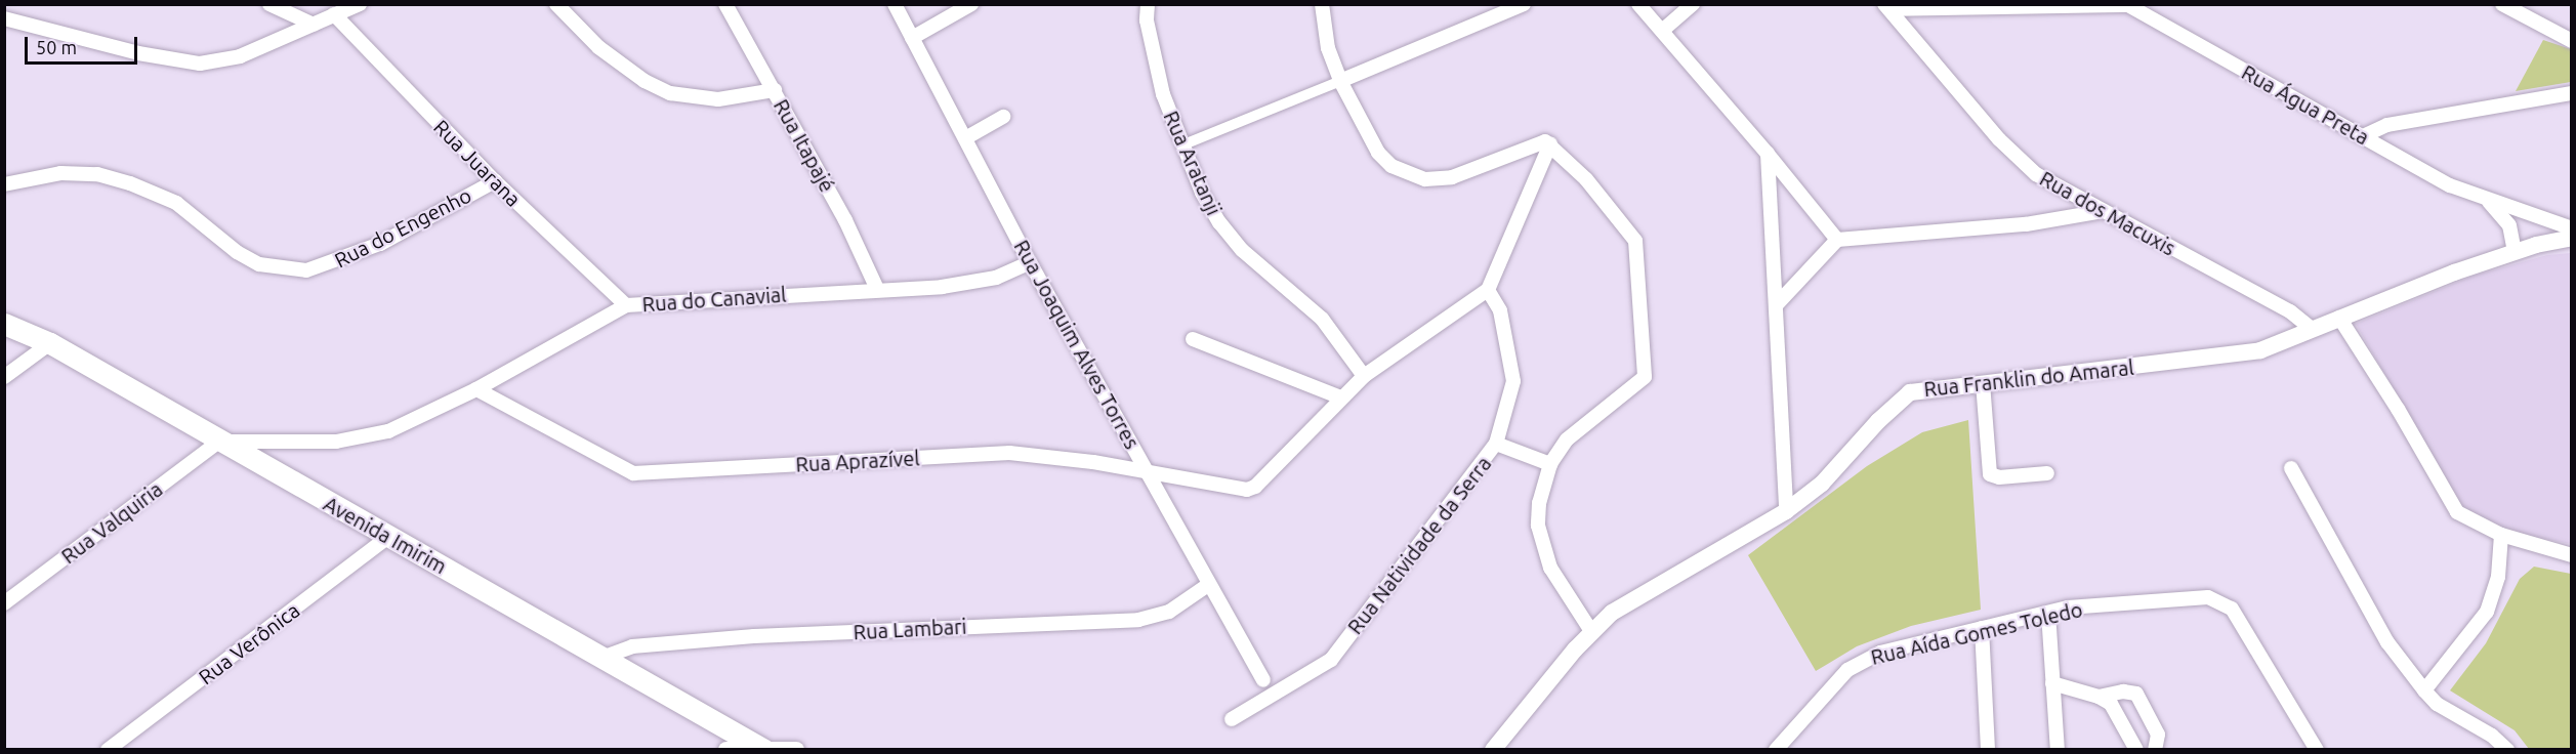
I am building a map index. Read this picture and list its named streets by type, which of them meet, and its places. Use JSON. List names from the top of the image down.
{
  "streets": {
    "main road": ["Avenida Imirim"],
    "street": [
      "Rua Água Preta",
      "Rua Itapajé",
      "Rua Juarana",
      "Rua Aratanji",
      "Rua dos Macuxis",
      "Rua do Engenho",
      "Rua do Canavial",
      "Rua Joaquim Alves Torres",
      "Rua Franklin do Amaral",
      "Rua Aprazível",
      "Rua Valquiria",
      "Rua Natividade da Serra",
      "Rua Lambari",
      "Rua Aída Gomes Toledo",
      "Rua Verônica"
    ]
  },
  "crossings": [
    ["Rua Água Preta", "Rua Franklin do Amaral"],
    ["Rua Itapajé", "Rua do Canavial"],
    ["Rua Juarana", "Rua do Engenho"],
    ["Rua Juarana", "Rua do Canavial"],
    ["Rua dos Macuxis", "Rua Franklin do Amaral"],
    ["Rua do Canavial", "Rua Joaquim Alves Torres"],
    ["Rua do Canavial", "Rua Aprazível"],
    ["Rua do Canavial", "Rua Valquiria"],
    ["Rua do Canavial", "Avenida Imirim"],
    ["Rua Joaquim Alves Torres", "Rua Aprazível"],
    ["Rua Joaquim Alves Torres", "Rua Lambari"],
    ["Rua Valquiria", "Avenida Imirim"],
    ["Avenida Imirim", "Rua Lambari"],
    ["Avenida Imirim", "Rua Verônica"]
  ],
  "scale_bar": "50 m"
}
